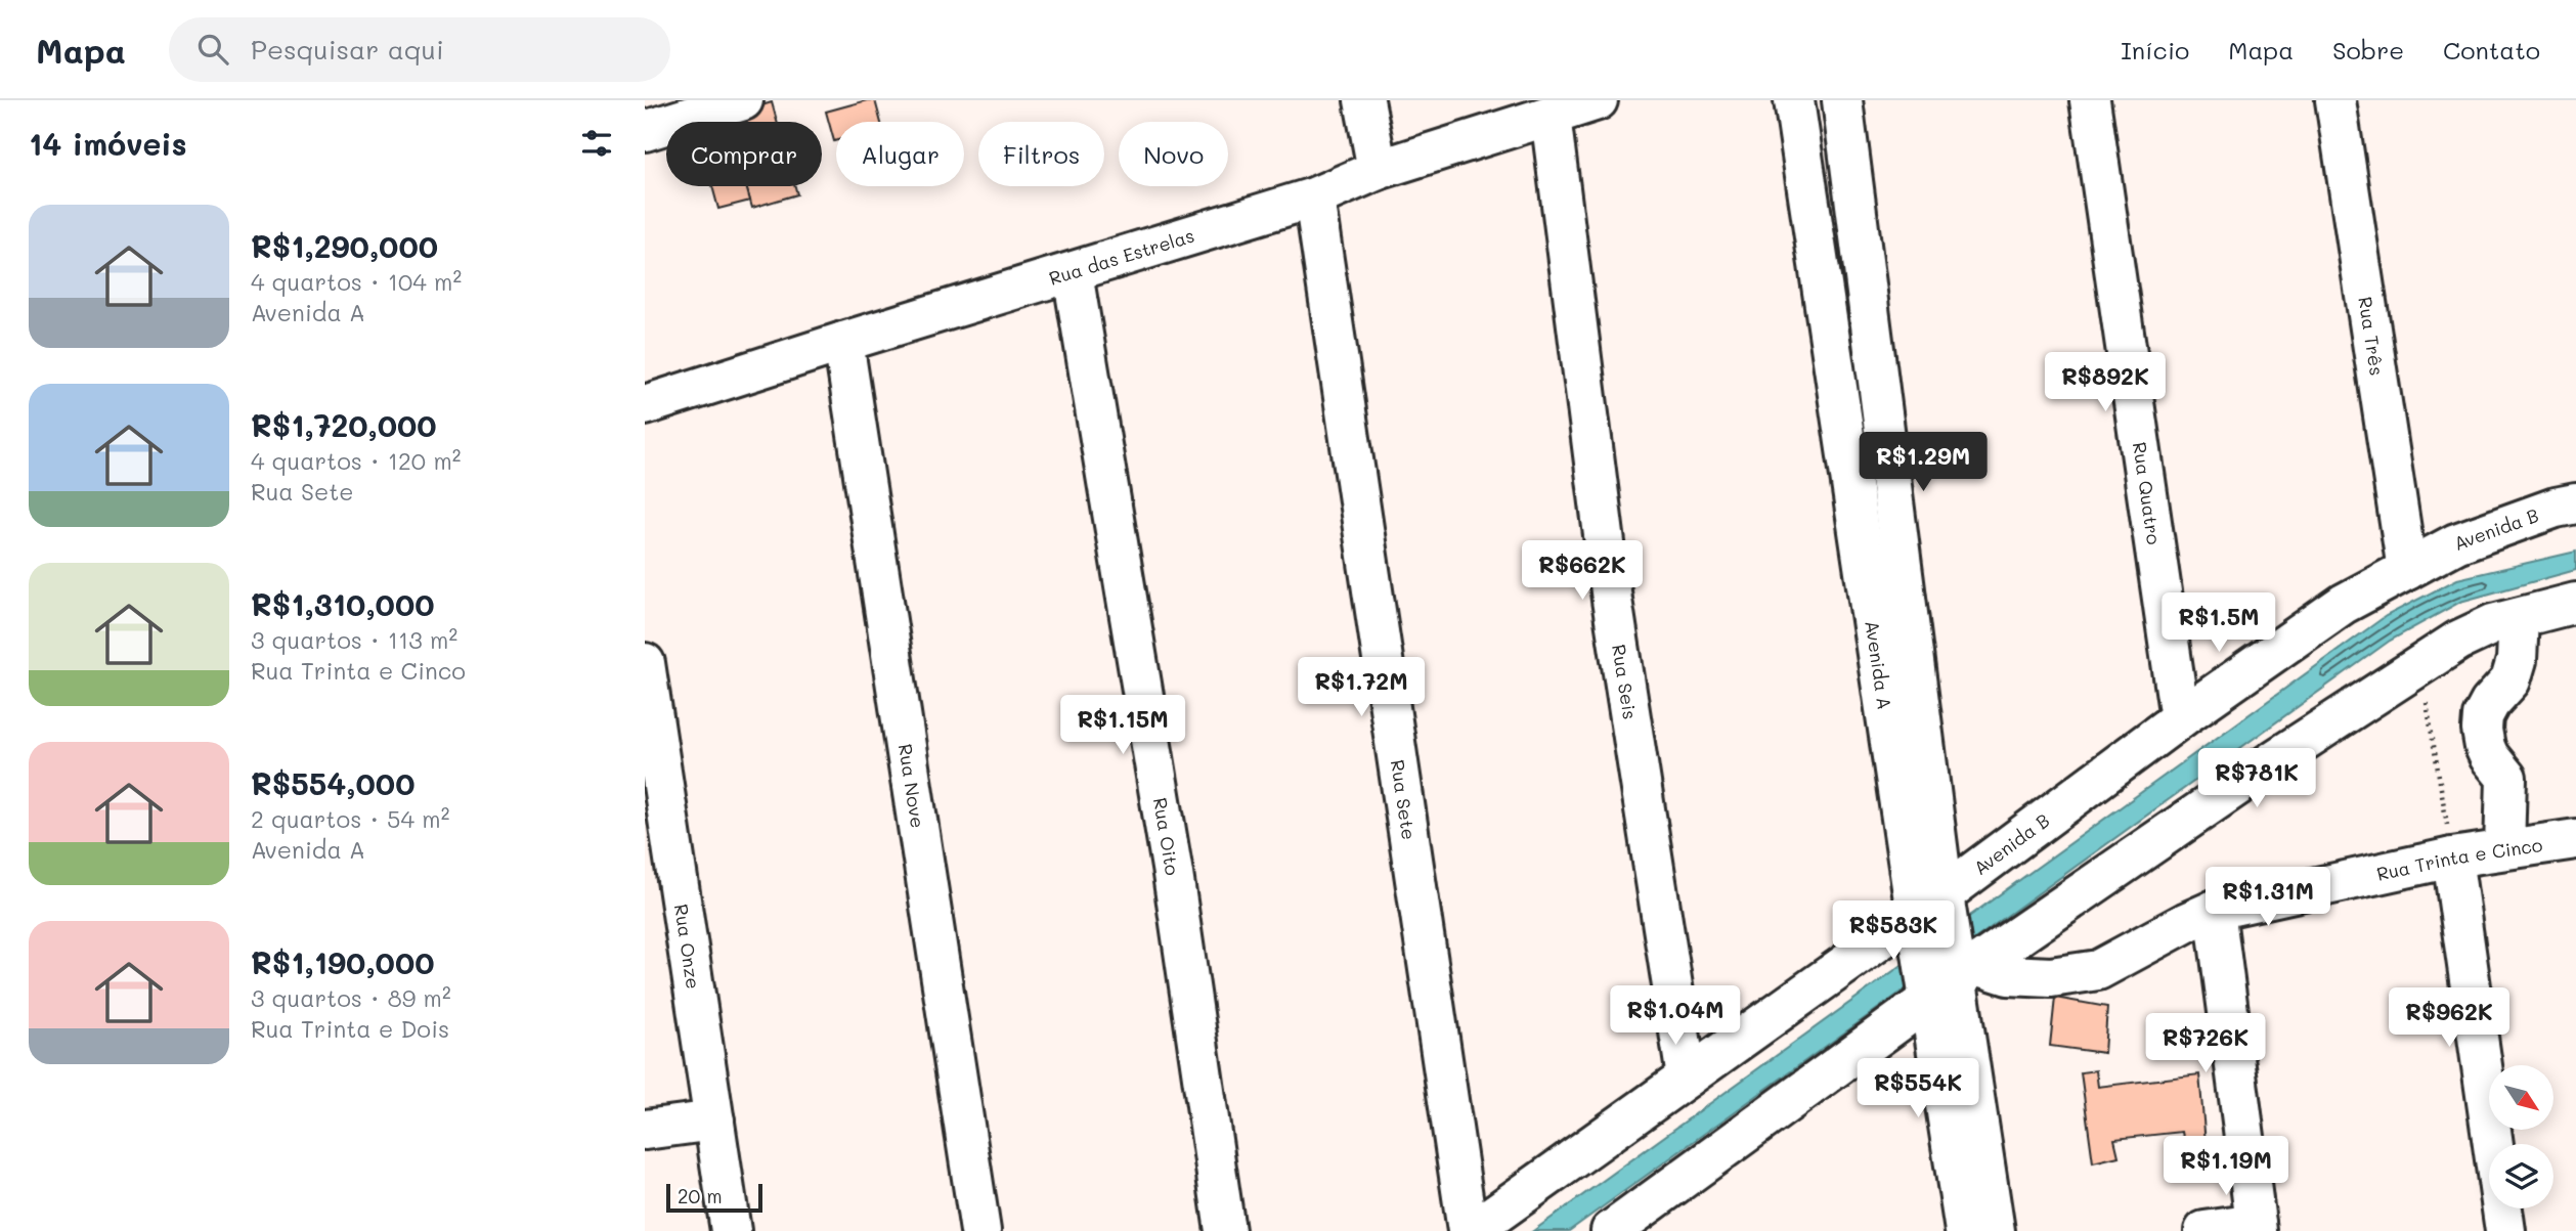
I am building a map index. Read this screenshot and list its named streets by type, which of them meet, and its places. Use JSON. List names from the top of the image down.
{
  "streets": {
    "street": [
      "Rua das Estrelas",
      "Rua Três",
      "Rua Quatro",
      "Avenida B",
      "Avenida A",
      "Rua Seis",
      "Rua Nove",
      "Rua Sete",
      "Rua Oito",
      "Rua Trinta e Cinco",
      "Rua Onze"
    ]
  },
  "crossings": [
    ["Rua das Estrelas", "Rua Seis"],
    ["Rua das Estrelas", "Rua Nove"],
    ["Rua das Estrelas", "Rua Sete"],
    ["Rua das Estrelas", "Rua Oito"],
    ["Rua Três", "Avenida B"],
    ["Rua Quatro", "Avenida B"],
    ["Avenida B", "Avenida A"],
    ["Avenida B", "Rua Seis"],
    ["Avenida B", "Rua Sete"],
    ["Avenida A", "Rua Trinta e Cinco"]
  ],
  "scale_bar": "20 m",
  "north": "bottom right",
  "page": {
    "header": "Mapa",
    "search": "Pesquisar aqui",
    "nav": [
      "Início",
      "Mapa",
      "Sobre",
      "Contato"
    ],
    "heading": "14 imóveis",
    "chip": [
      "Comprar",
      "Alugar",
      "Filtros",
      "Novo"
    ],
    "list": [
      {
        "name": "R$1,290,000",
        "note": "4 quartos · 104 m² · Avenida A"
      },
      {
        "name": "R$1,720,000",
        "note": "4 quartos · 120 m² · Rua Sete"
      },
      {
        "name": "R$1,310,000",
        "note": "3 quartos · 113 m² · Rua Trinta e Cinco"
      },
      {
        "name": "R$554,000",
        "note": "2 quartos · 54 m² · Avenida A"
      },
      {
        "name": "R$1,190,000",
        "note": "3 quartos · 89 m² · Rua Trinta e Dois"
      }
    ],
    "price": [
      "R$892K",
      "R$1.29M",
      "R$662K",
      "R$1.5M",
      "R$1.72M",
      "R$1.15M",
      "R$781K",
      "R$1.31M",
      "R$583K",
      "R$1.04M",
      "R$962K",
      "R$726K",
      "R$554K",
      "R$1.19M"
    ],
    "scale": "20 m"
  }
}
